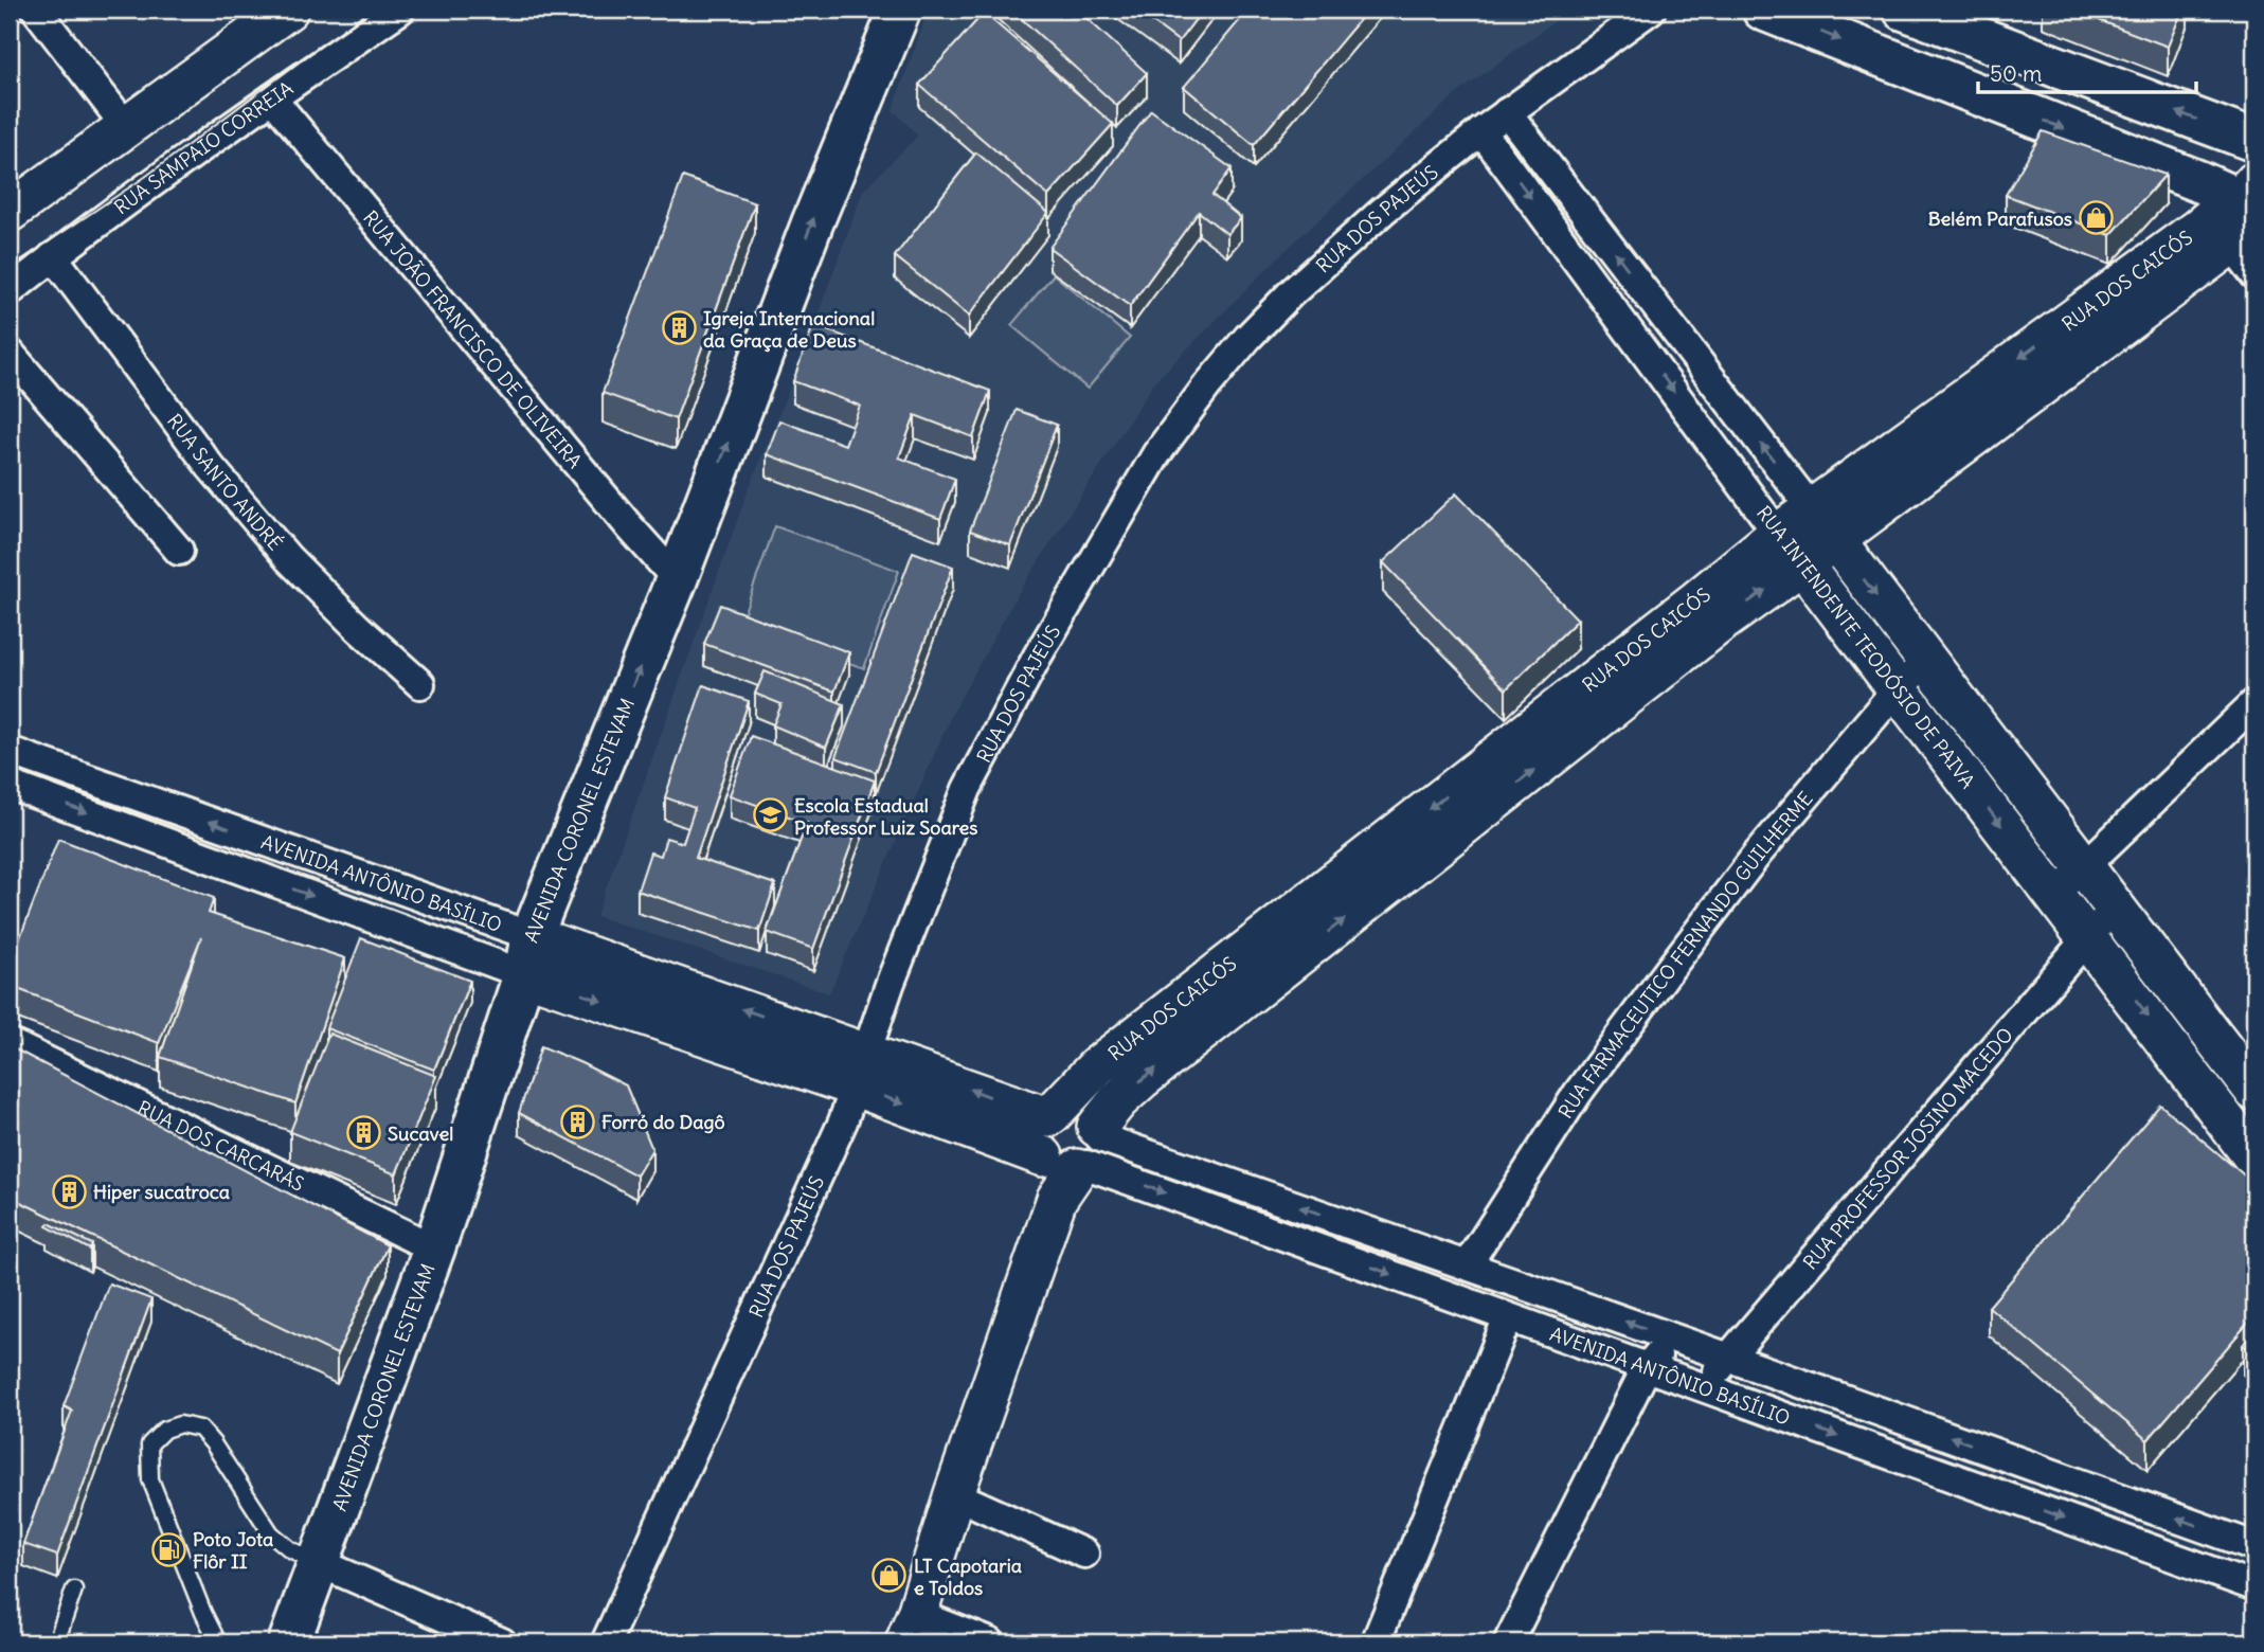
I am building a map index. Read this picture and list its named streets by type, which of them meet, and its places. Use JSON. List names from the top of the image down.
{
  "streets": {
    "main road": ["AVENIDA CORONEL ESTEVAM"],
    "street": [
      "RUA SAMPAIO CORREIA",
      "RUA DOS PAJEÚS",
      "RUA DOS CAICÓS",
      "RUA JOÃO FRANCISCO DE OLIVEIRA",
      "RUA SANTO ANDRÉ",
      "RUA INTENDENTE TEODÓSIO DE PAIVA",
      "AVENIDA ANTÔNIO BASÍLIO",
      "RUA FARMACEUTICO FERNANDO GUILHERME",
      "RUA DOS CARCARÁS",
      "RUA PROFESSOR JOSINO MACEDO"
    ]
  },
  "crossings": [
    ["RUA SAMPAIO CORREIA", "RUA JOÃO FRANCISCO DE OLIVEIRA"],
    ["RUA SAMPAIO CORREIA", "RUA SANTO ANDRÉ"],
    ["RUA DOS PAJEÚS", "RUA INTENDENTE TEODÓSIO DE PAIVA"],
    ["RUA DOS PAJEÚS", "AVENIDA ANTÔNIO BASÍLIO"],
    ["RUA DOS CAICÓS", "RUA INTENDENTE TEODÓSIO DE PAIVA"],
    ["RUA DOS CAICÓS", "AVENIDA ANTÔNIO BASÍLIO"],
    ["RUA JOÃO FRANCISCO DE OLIVEIRA", "AVENIDA CORONEL ESTEVAM"],
    ["RUA INTENDENTE TEODÓSIO DE PAIVA", "RUA FARMACEUTICO FERNANDO GUILHERME"],
    ["RUA INTENDENTE TEODÓSIO DE PAIVA", "RUA PROFESSOR JOSINO MACEDO"],
    ["AVENIDA CORONEL ESTEVAM", "AVENIDA ANTÔNIO BASÍLIO"],
    ["AVENIDA CORONEL ESTEVAM", "RUA DOS CARCARÁS"],
    ["AVENIDA ANTÔNIO BASÍLIO", "RUA FARMACEUTICO FERNANDO GUILHERME"],
    ["AVENIDA ANTÔNIO BASÍLIO", "RUA PROFESSOR JOSINO MACEDO"]
  ],
  "one_way": ["AVENIDA CORONEL ESTEVAM"],
  "places": {
    "shop": ["Belém Parafusos", "LT Capotaria e Toldos"],
    "building": [
      "Igreja Internacional da Graça de Deus",
      "Forró do Dagô",
      "Sucavel",
      "Hiper sucatroca"
    ],
    "school or university": ["Escola Estadual Professor Luiz Soares"],
    "fuel station": ["Poto Jota Flôr II"]
  },
  "scale_bar": "50 m"
}
